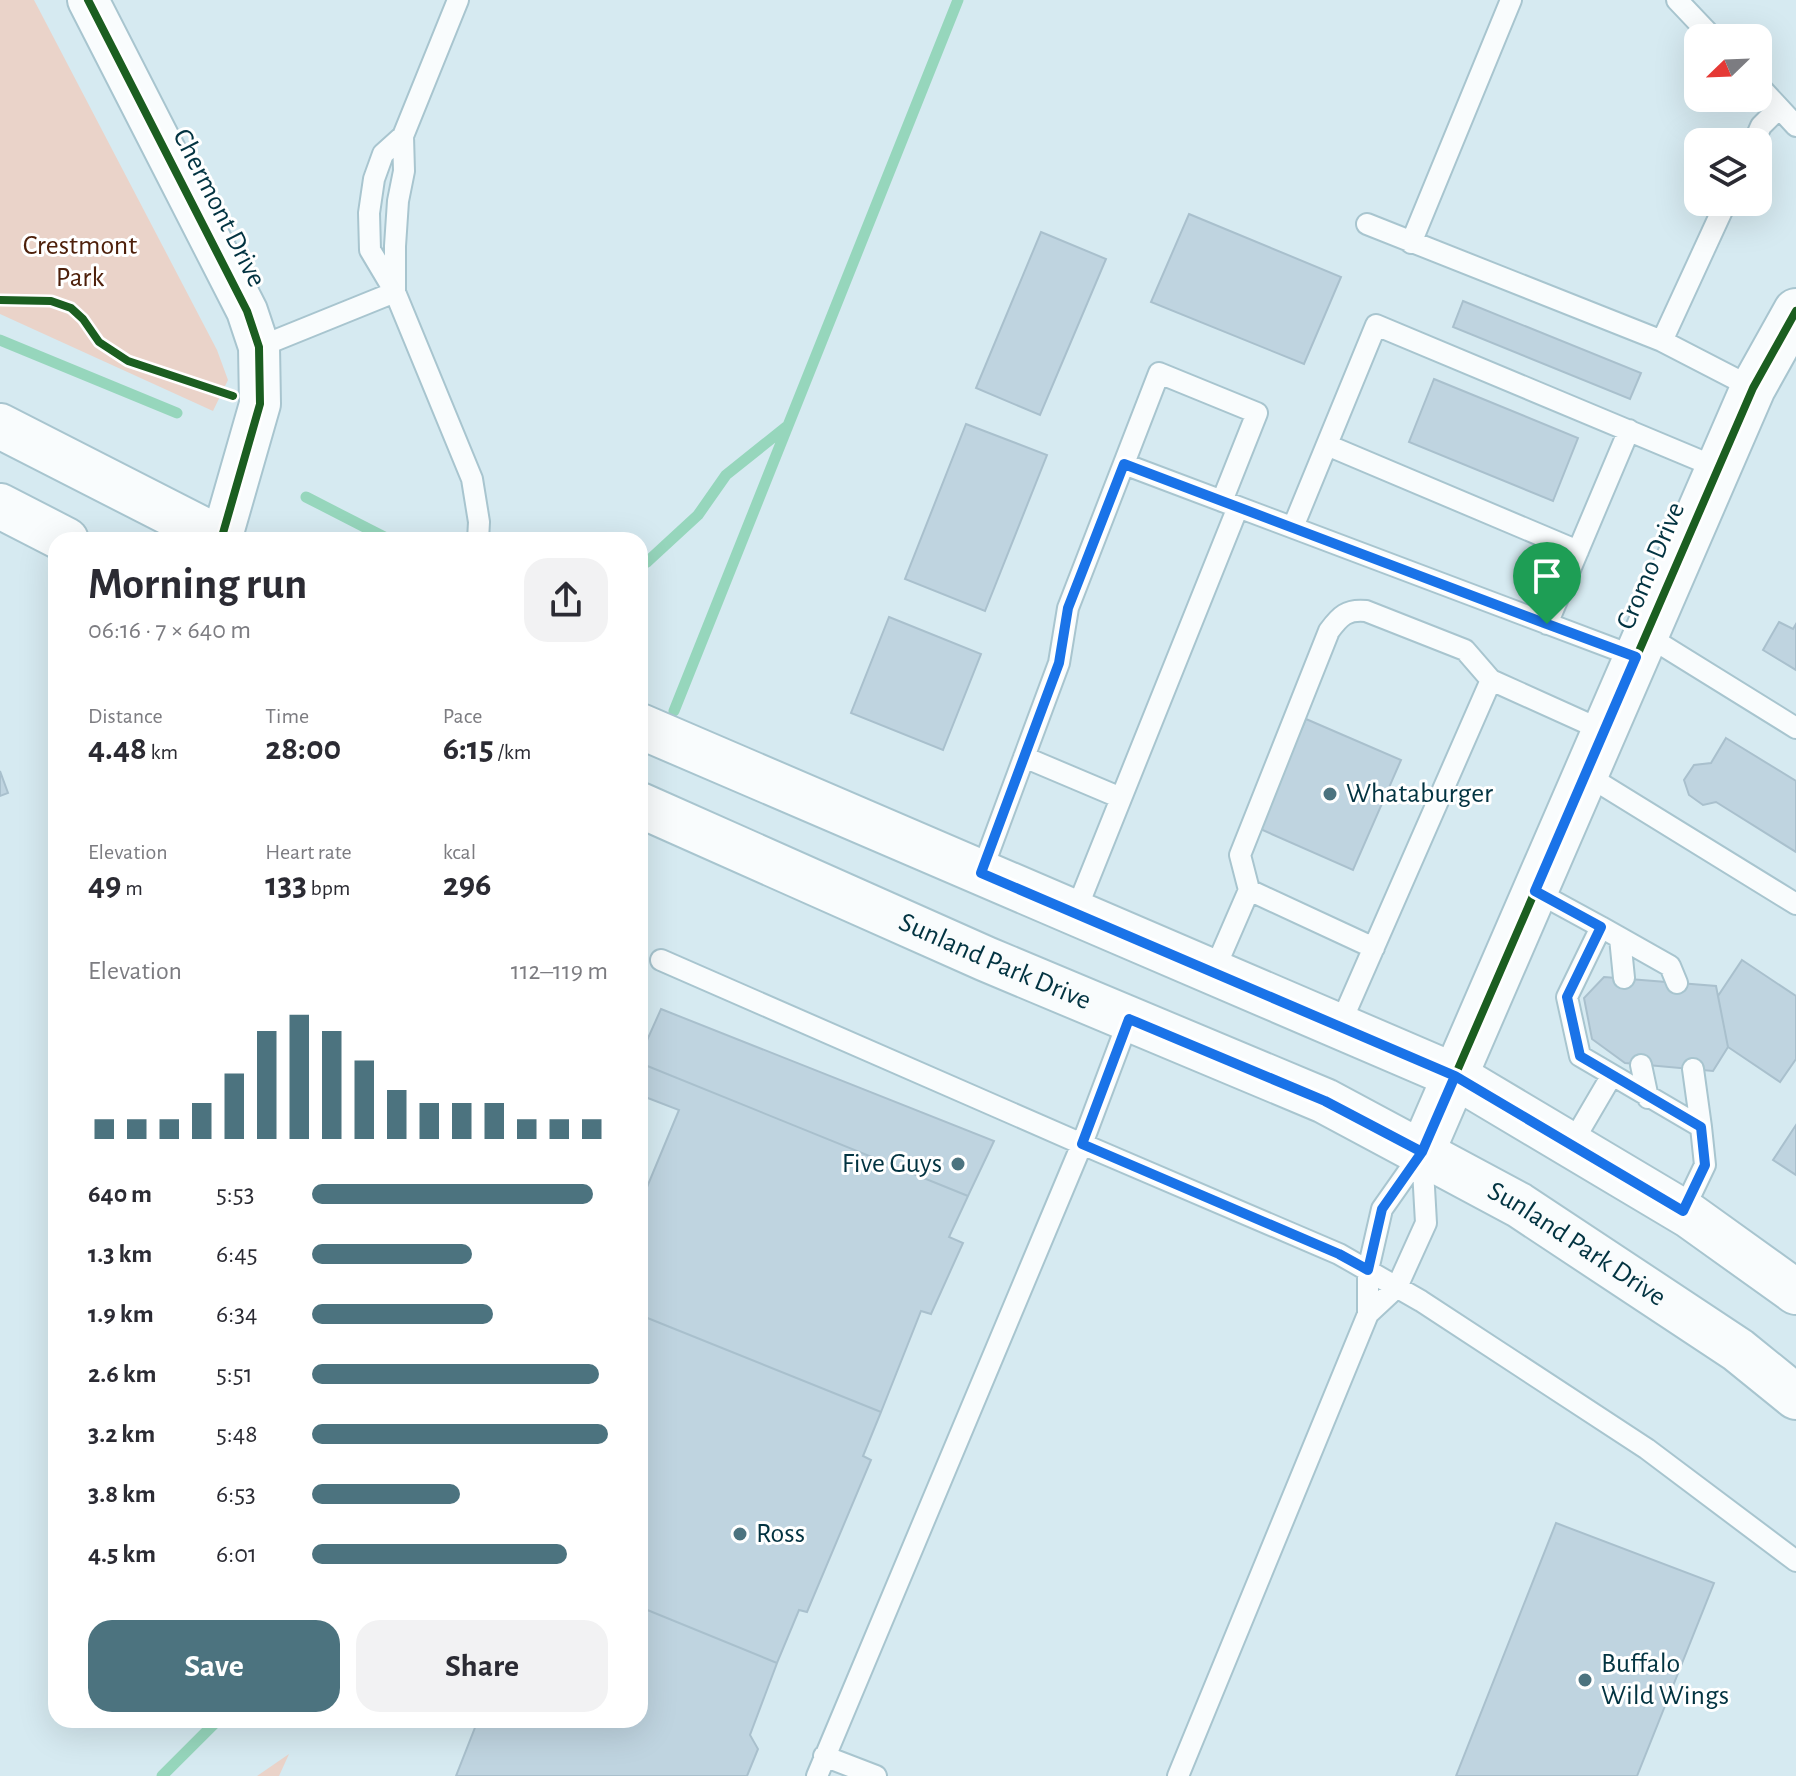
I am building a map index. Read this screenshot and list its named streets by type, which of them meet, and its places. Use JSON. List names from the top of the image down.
{
  "streets": {
    "main road": ["Cromo Drive", "Sunland Park Drive"],
    "street": ["Chermont Drive"]
  },
  "crossings": [
    ["Cromo Drive", "Sunland Park Drive"]
  ],
  "parks": ["Crestmont Park"],
  "places": [
    "Whataburger",
    "Five Guys",
    "Ross",
    "Buffalo Wild Wings"
  ],
  "north": "bottom left",
  "page": {
    "heading": ["Morning run", "06:16 · 7 × 640 m"],
    "stats": [
      ["Distance", "4.48 km"],
      ["Time", "28:00"],
      ["Pace", "6:15 /km"],
      ["Elevation", "49 m"],
      ["Heart rate", "133 bpm"],
      ["kcal", "296"]
    ],
    "chart": ["Elevation", "112–119 m"],
    "list": [
      {
        "name": "640 m",
        "note": "5:53"
      },
      {
        "name": "1.3 km",
        "note": "6:45"
      },
      {
        "name": "1.9 km",
        "note": "6:34"
      },
      {
        "name": "2.6 km",
        "note": "5:51"
      },
      {
        "name": "3.2 km",
        "note": "5:48"
      },
      {
        "name": "3.8 km",
        "note": "6:53"
      },
      {
        "name": "4.5 km",
        "note": "6:01"
      }
    ],
    "buttons": ["Save", "Share"]
  }
}
